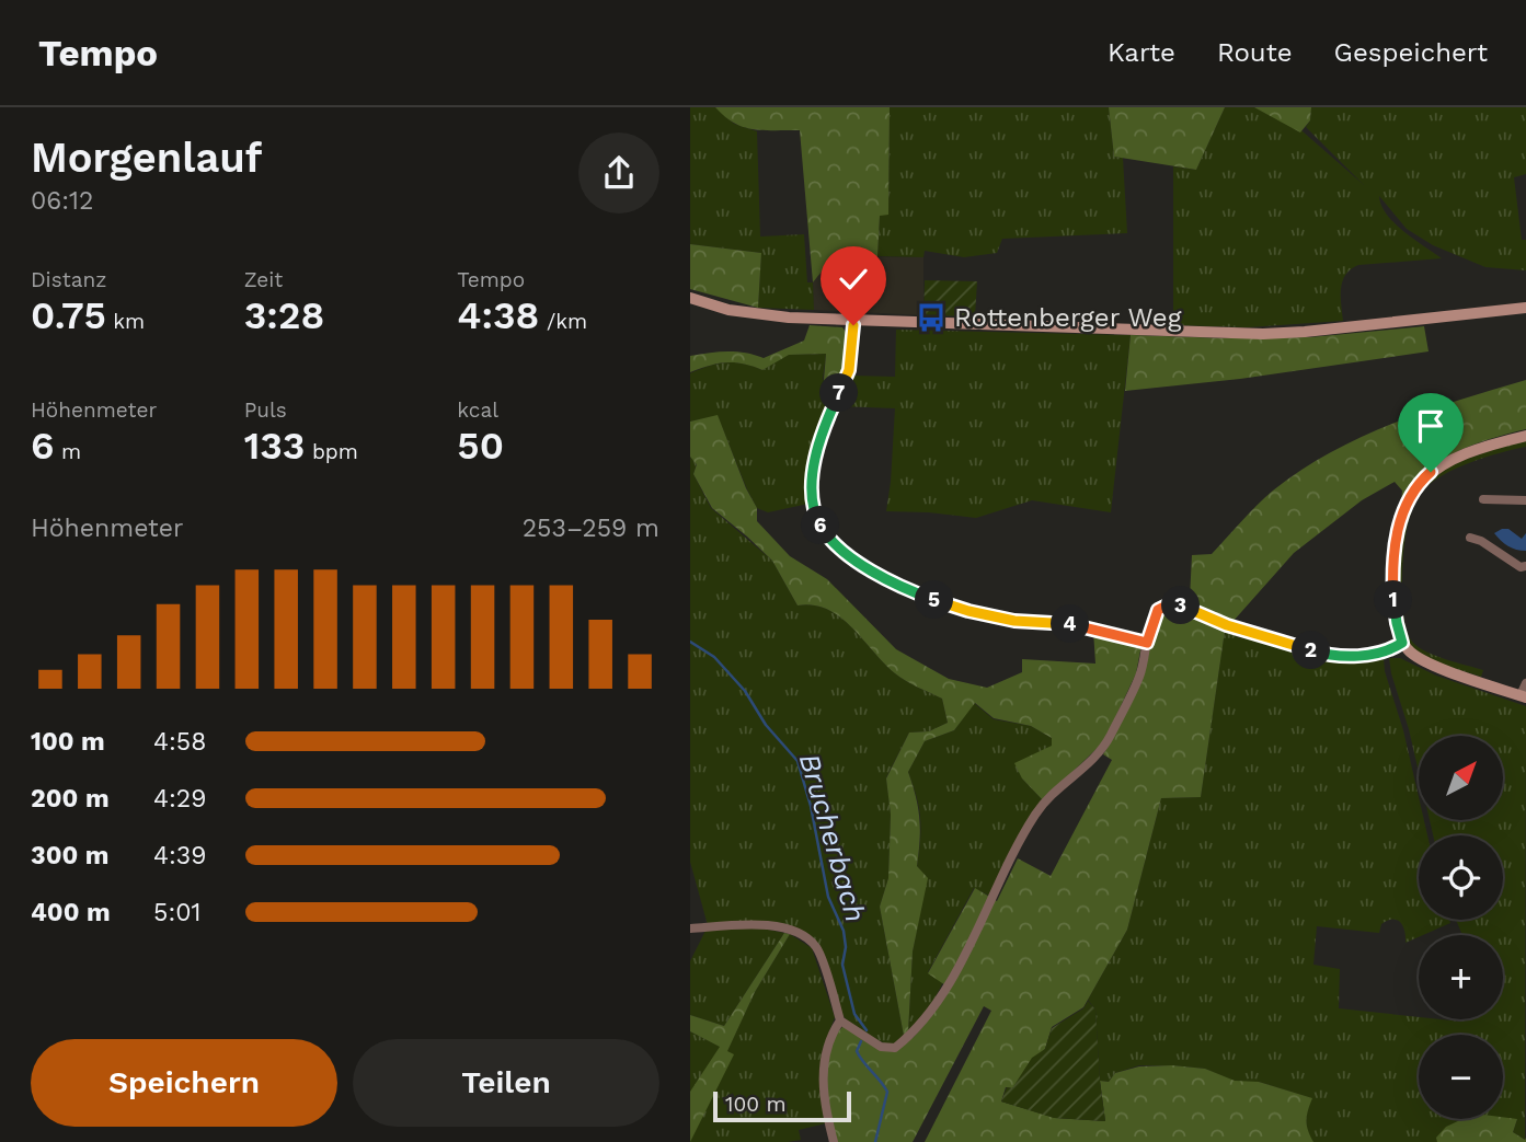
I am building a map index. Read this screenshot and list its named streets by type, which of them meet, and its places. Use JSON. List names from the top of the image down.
{
  "water": ["Brucherbach"],
  "places": {
    "bus stop": ["Rottenberger Weg"]
  },
  "scale_bar": "100 m",
  "north": "top right",
  "page": {
    "header": "Tempo",
    "nav": ["Karte", "Route", "Gespeichert"],
    "heading": ["Morgenlauf", "06:12"],
    "stats": [
      ["Distanz", "0.75 km"],
      ["Zeit", "3:28"],
      ["Tempo", "4:38 /km"],
      ["Höhenmeter", "6 m"],
      ["Puls", "133 bpm"],
      ["kcal", "50"]
    ],
    "pins": [
      "7",
      "6",
      "1",
      "5",
      "3",
      "4",
      "2"
    ],
    "chart": ["Höhenmeter", "253–259 m"],
    "list": [
      {
        "name": "100 m",
        "note": "4:58"
      },
      {
        "name": "200 m",
        "note": "4:29"
      },
      {
        "name": "300 m",
        "note": "4:39"
      },
      {
        "name": "400 m",
        "note": "5:01"
      }
    ],
    "map_buttons": ["+", "−"],
    "buttons": ["Speichern", "Teilen"],
    "scale": "100 m"
  }
}
